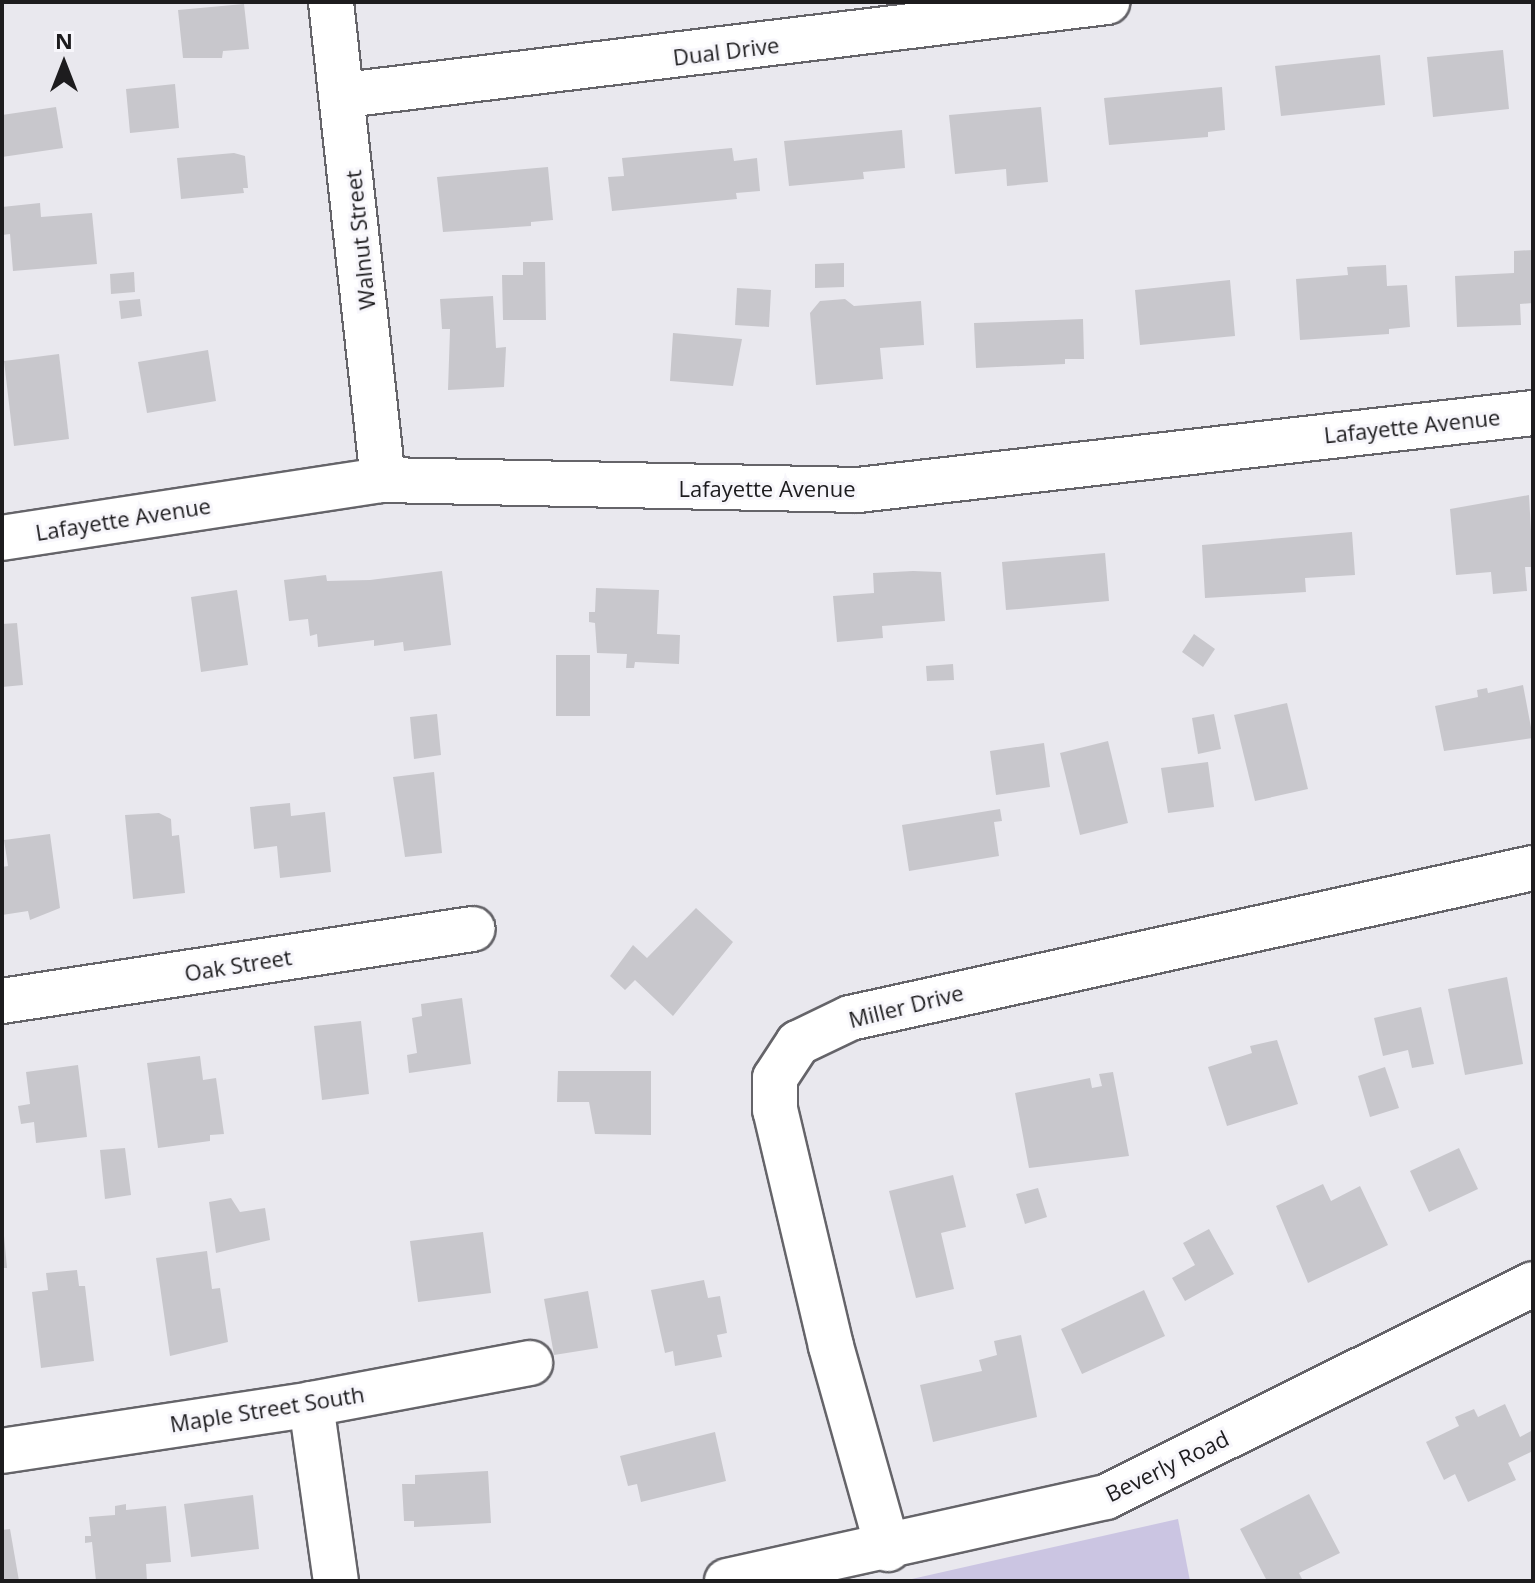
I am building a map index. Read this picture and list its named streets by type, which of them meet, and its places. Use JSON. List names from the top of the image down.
{
  "streets": {
    "street": [
      "Dual Drive",
      "Walnut Street",
      "Lafayette Avenue",
      "Oak Street",
      "Miller Drive",
      "Maple Street South",
      "Beverly Road"
    ]
  },
  "crossings": [
    ["Dual Drive", "Walnut Street"],
    ["Walnut Street", "Lafayette Avenue"],
    ["Miller Drive", "Beverly Road"]
  ],
  "north": "top"
}
